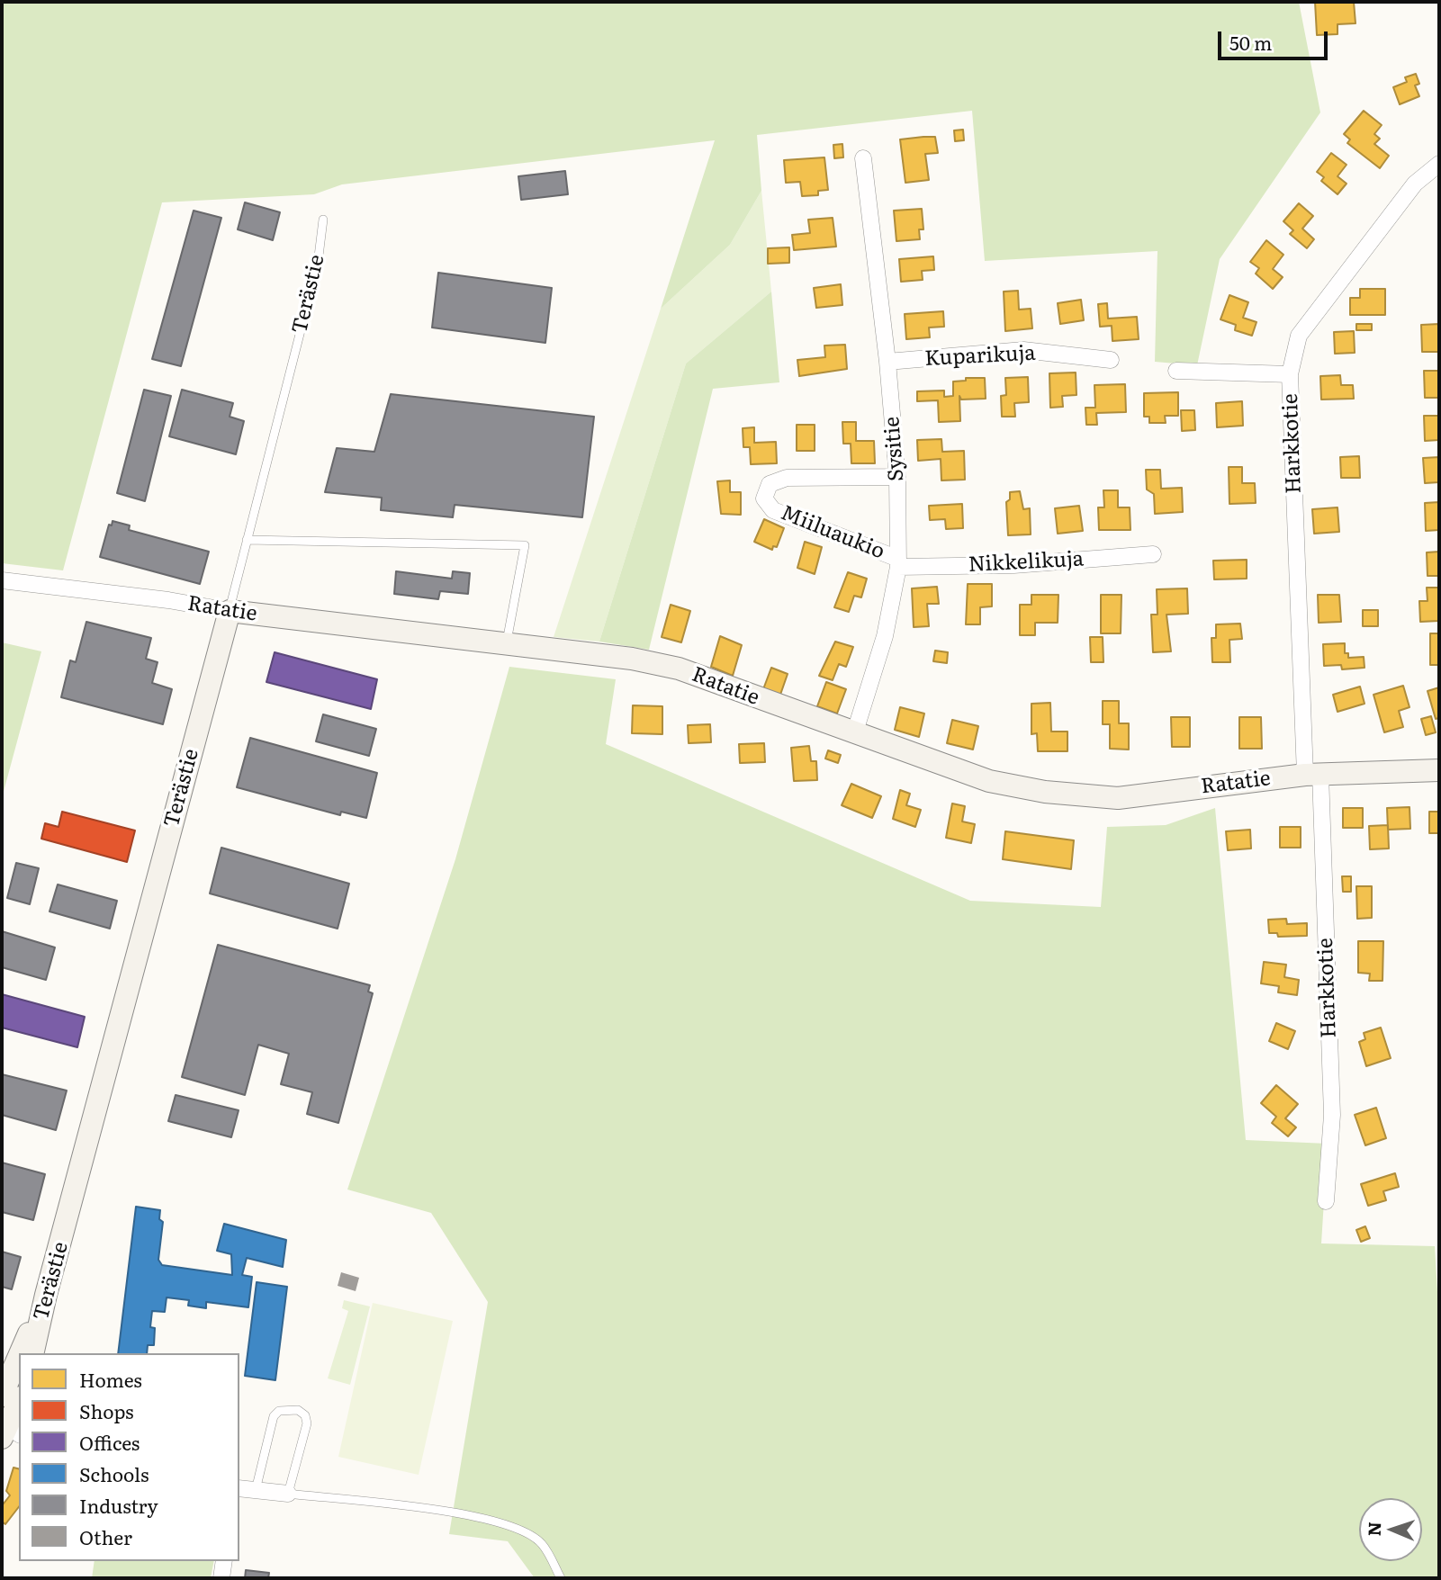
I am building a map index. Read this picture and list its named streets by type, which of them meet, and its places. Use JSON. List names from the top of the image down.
{
  "streets": {
    "street": [
      "Terästie",
      "Kuparikuja",
      "Harkkotie",
      "Sysitie",
      "Miiluaukio",
      "Nikkelikuja",
      "Ratatie"
    ]
  },
  "crossings": [
    ["Terästie", "Ratatie"],
    ["Kuparikuja", "Sysitie"],
    ["Harkkotie", "Ratatie"],
    ["Sysitie", "Miiluaukio"],
    ["Sysitie", "Nikkelikuja"],
    ["Sysitie", "Ratatie"],
    ["Miiluaukio", "Nikkelikuja"]
  ],
  "legend": [
    "Homes",
    "Shops",
    "Offices",
    "Schools",
    "Industry",
    "Other"
  ],
  "scale_bar": "50 m",
  "north": "left"
}
